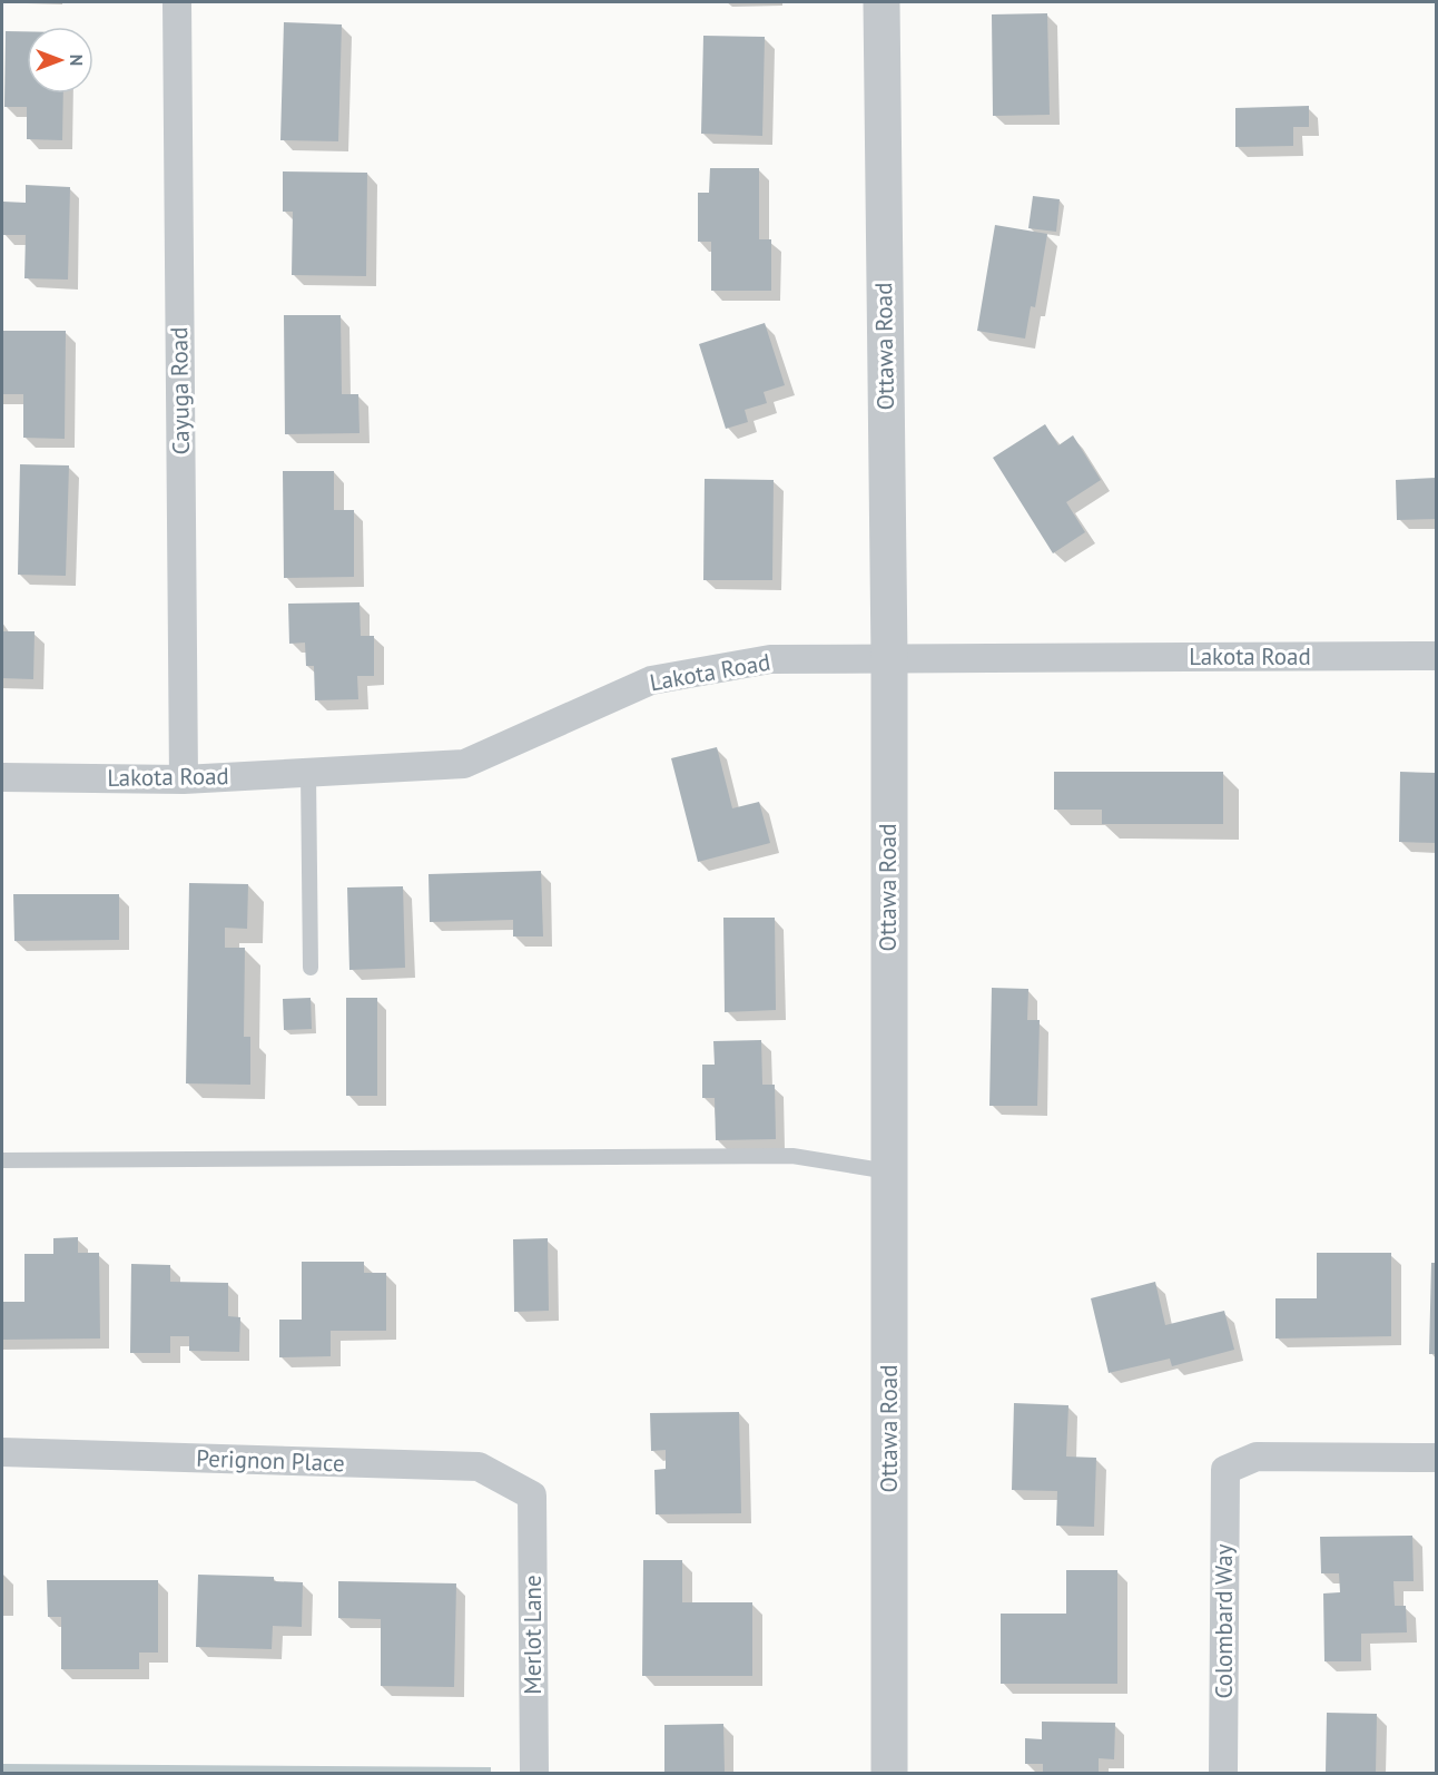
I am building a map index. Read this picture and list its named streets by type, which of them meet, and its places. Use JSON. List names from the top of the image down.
{
  "streets": {
    "street": [
      "Ottawa Road",
      "Cayuga Road",
      "Lakota Road",
      "Perignon Place",
      "Colombard Way",
      "Merlot Lane"
    ]
  },
  "crossings": [
    ["Ottawa Road", "Lakota Road"],
    ["Cayuga Road", "Lakota Road"],
    ["Perignon Place", "Merlot Lane"]
  ],
  "north": "right"
}
